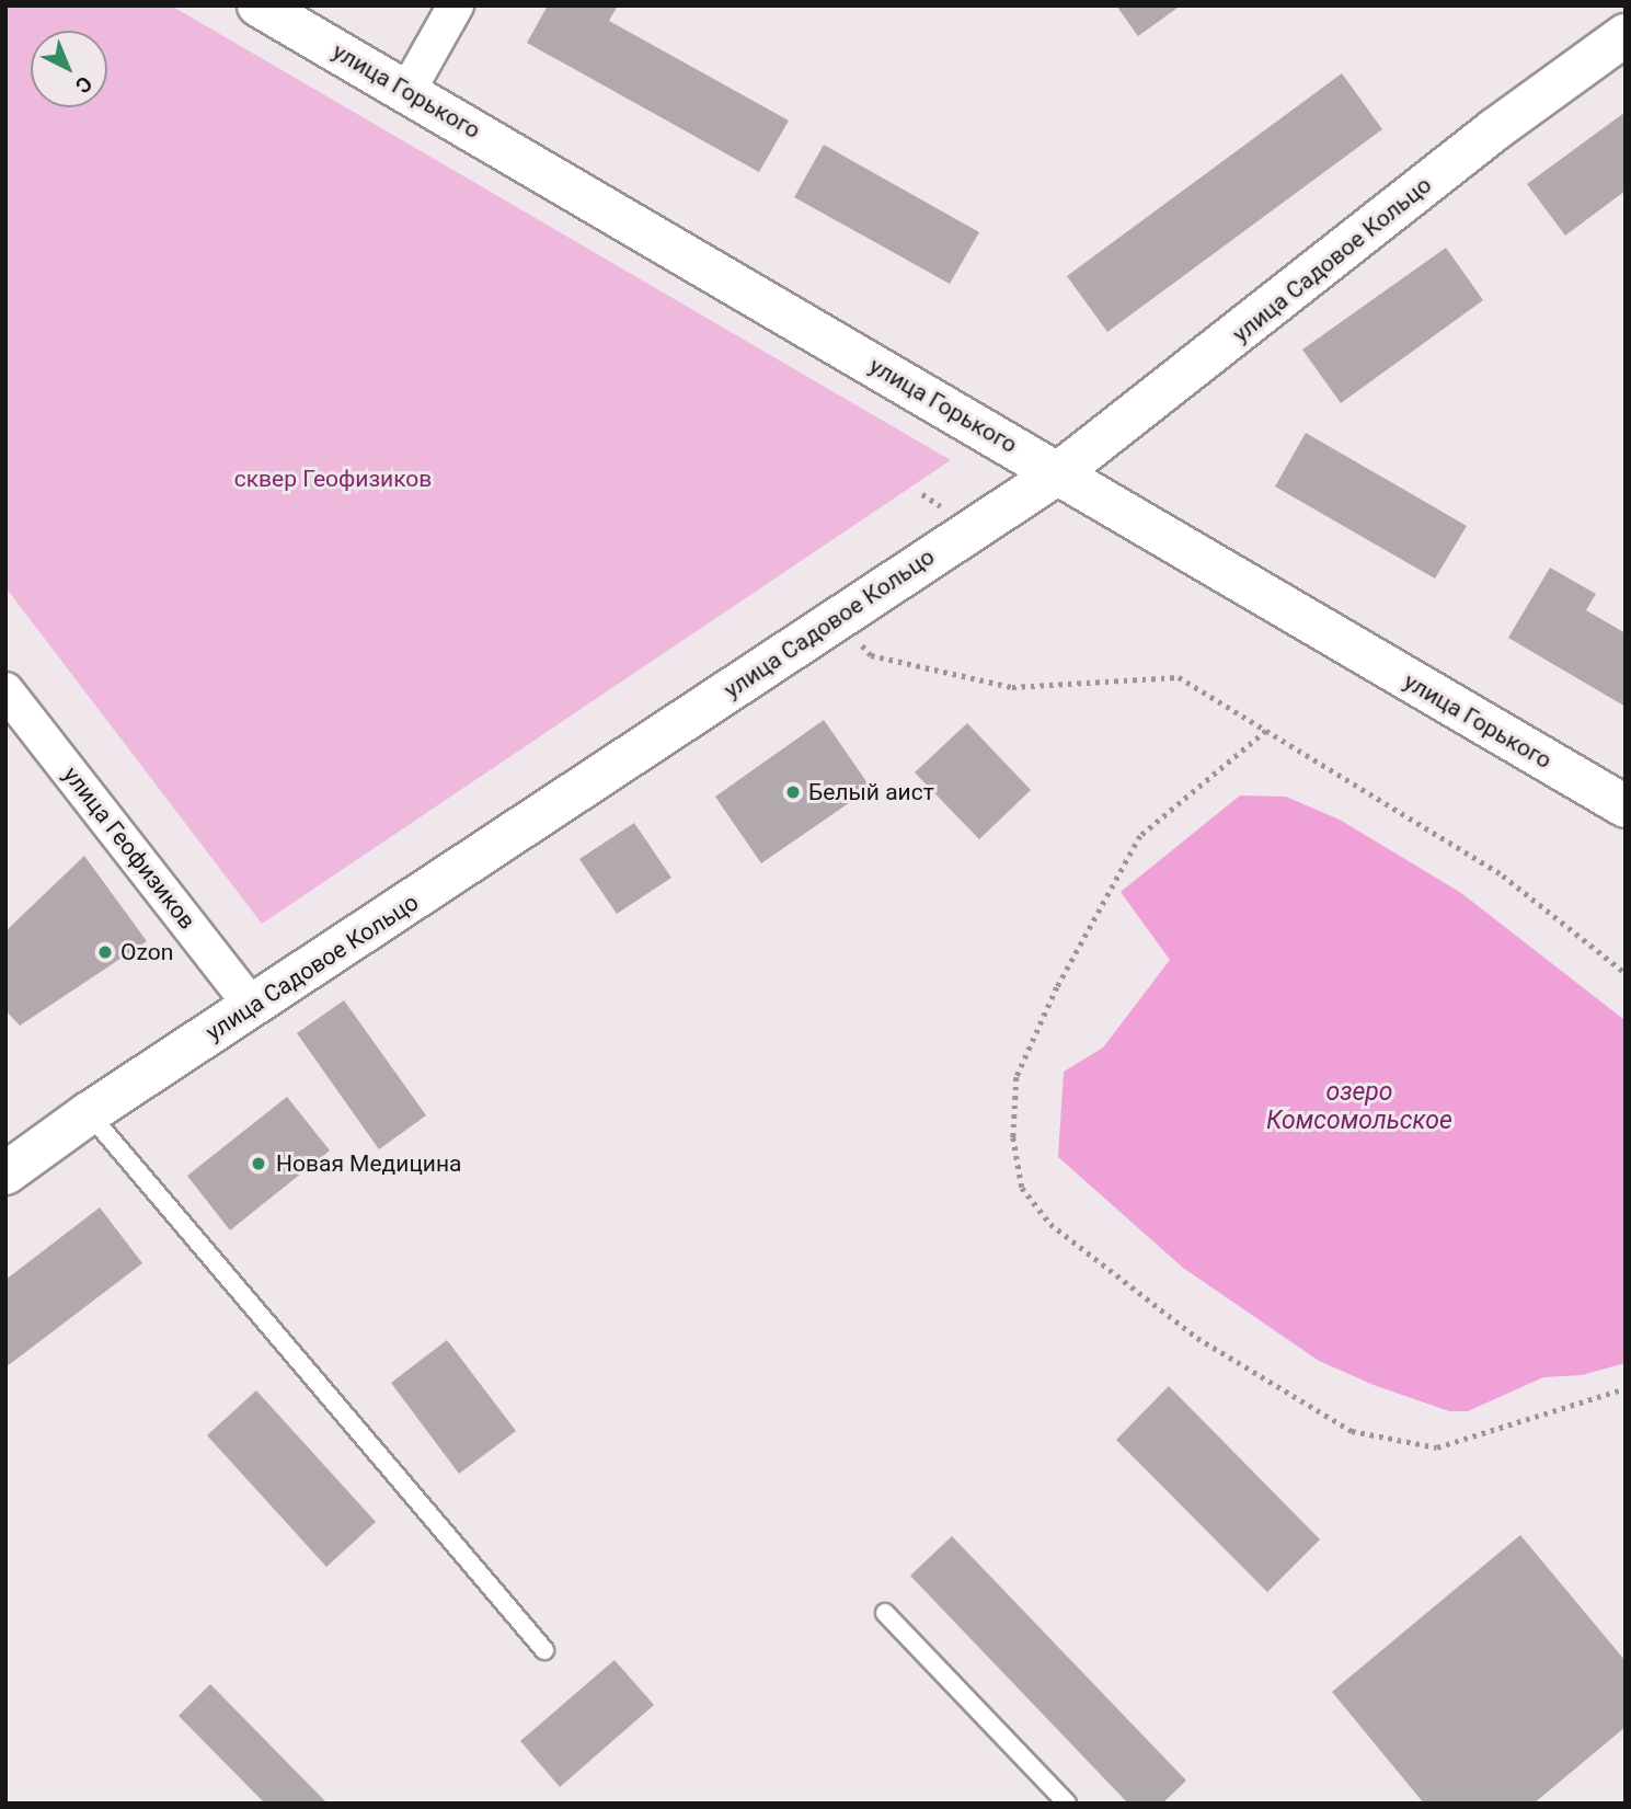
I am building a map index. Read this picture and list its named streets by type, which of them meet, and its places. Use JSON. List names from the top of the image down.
{
  "streets": {
    "main road": ["улица Горького", "улица Садовое Кольцо"],
    "street": ["улица Геофизиков"]
  },
  "crossings": [
    ["улица Горького", "улица Садовое Кольцо"],
    ["улица Садовое Кольцо", "улица Геофизиков"]
  ],
  "water": ["озеро Комсомольское"],
  "parks": ["cквер Геофизиков"],
  "places": ["Белый аист", "Ozon", "Новая Медицина"],
  "north": "bottom right"
}
